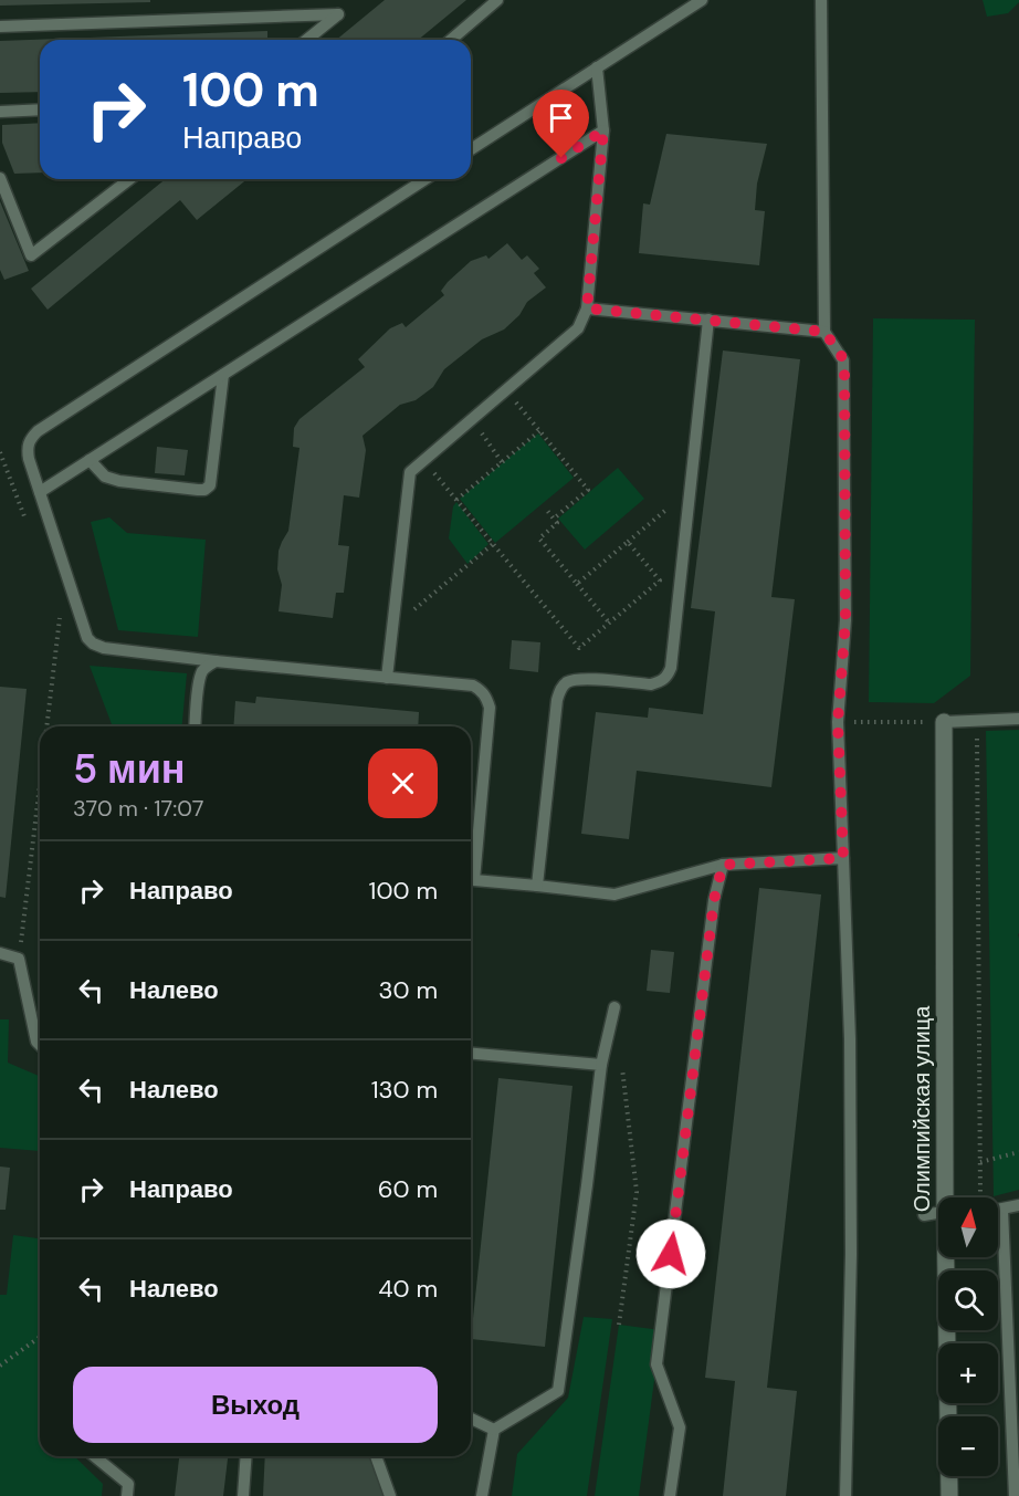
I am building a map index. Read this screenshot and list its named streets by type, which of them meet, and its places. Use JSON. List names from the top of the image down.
{
  "streets": {
    "street": ["Олимпийская улица"]
  },
  "north": "top",
  "page": {
    "turn": ["100 m", "Направо"],
    "heading": ["5 мин", "370 m · 17:07"],
    "list": [
      {
        "name": "Направо",
        "value": "100 m"
      },
      {
        "name": "Налево",
        "value": "30 m"
      },
      {
        "name": "Налево",
        "value": "130 m"
      },
      {
        "name": "Направо",
        "value": "60 m"
      },
      {
        "name": "Налево",
        "value": "40 m"
      }
    ],
    "map_buttons": ["+", "−"],
    "buttons": "Выход"
  }
}
